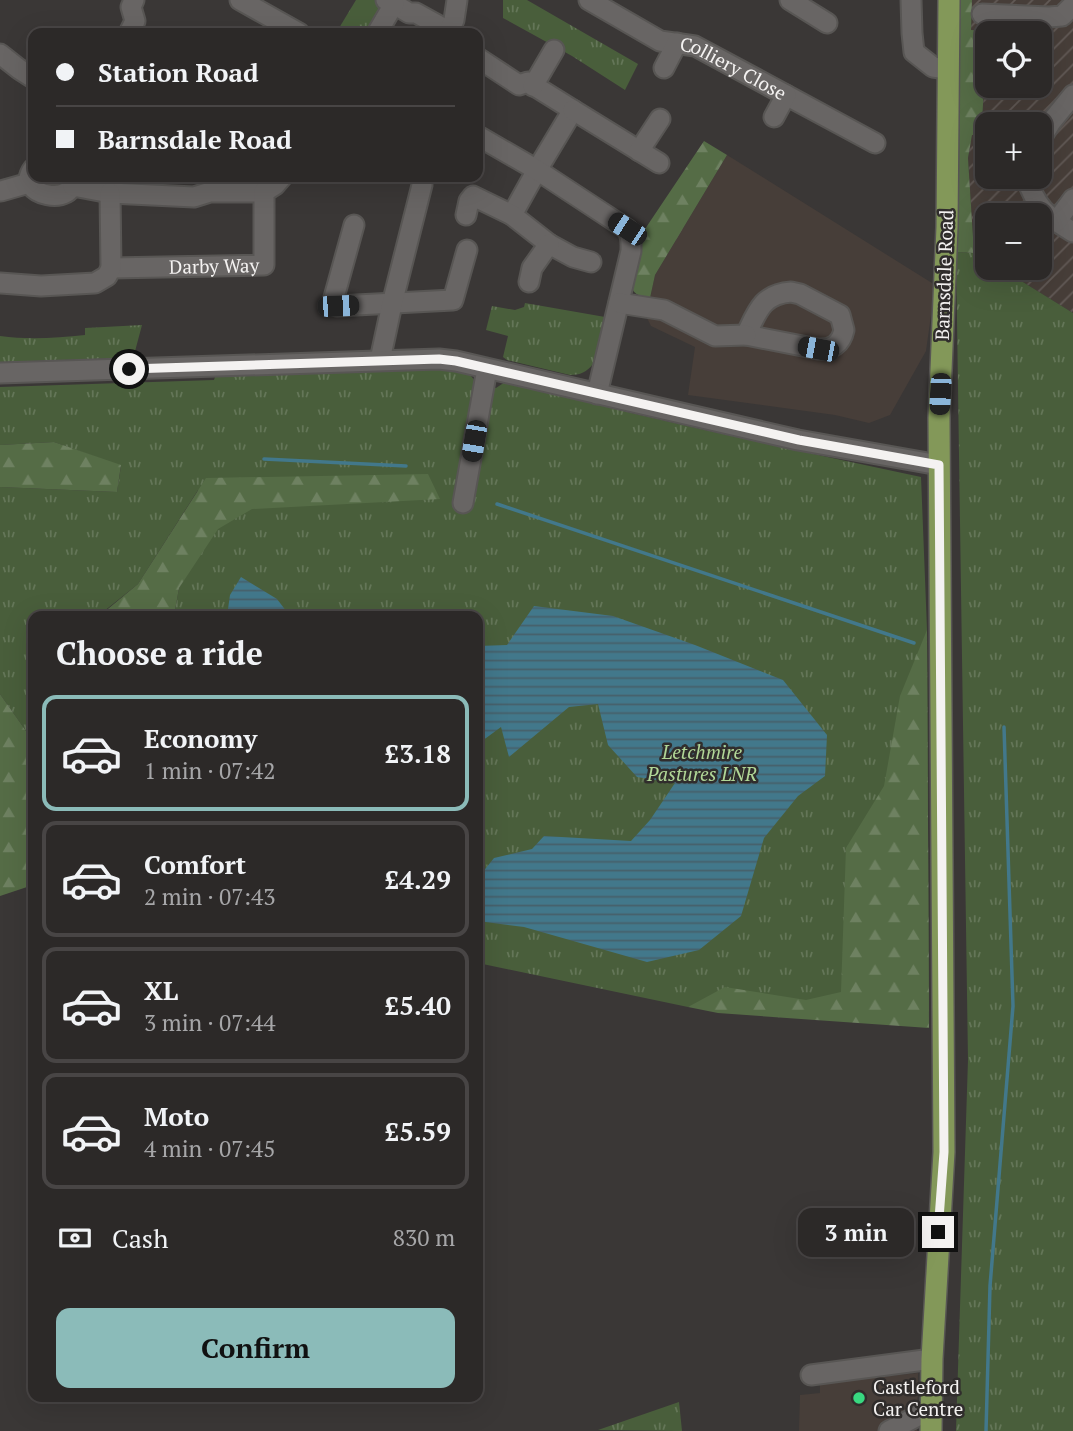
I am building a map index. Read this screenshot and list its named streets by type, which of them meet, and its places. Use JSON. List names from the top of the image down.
{
  "streets": {
    "main road": ["Barnsdale Road"],
    "street": ["Colliery Close", "Darby Way"]
  },
  "parks": ["Letchmire Pastures LNR"],
  "places": ["Castleford Car Centre"],
  "page": {
    "map_buttons": ["+", "−"],
    "banner": ["Station Road", "Barnsdale Road"],
    "heading": "Choose a ride",
    "list": [
      {
        "name": "Economy",
        "note": "1 min · 07:42",
        "value": "£3.18"
      },
      {
        "name": "Comfort",
        "note": "2 min · 07:43",
        "value": "£4.29"
      },
      {
        "name": "XL",
        "note": "3 min · 07:44",
        "value": "£5.40"
      },
      {
        "name": "Moto",
        "note": "4 min · 07:45",
        "value": "£5.59"
      }
    ],
    "pay": ["Cash", "830 m"],
    "bubble": "3 min",
    "buttons": "Confirm"
  }
}
